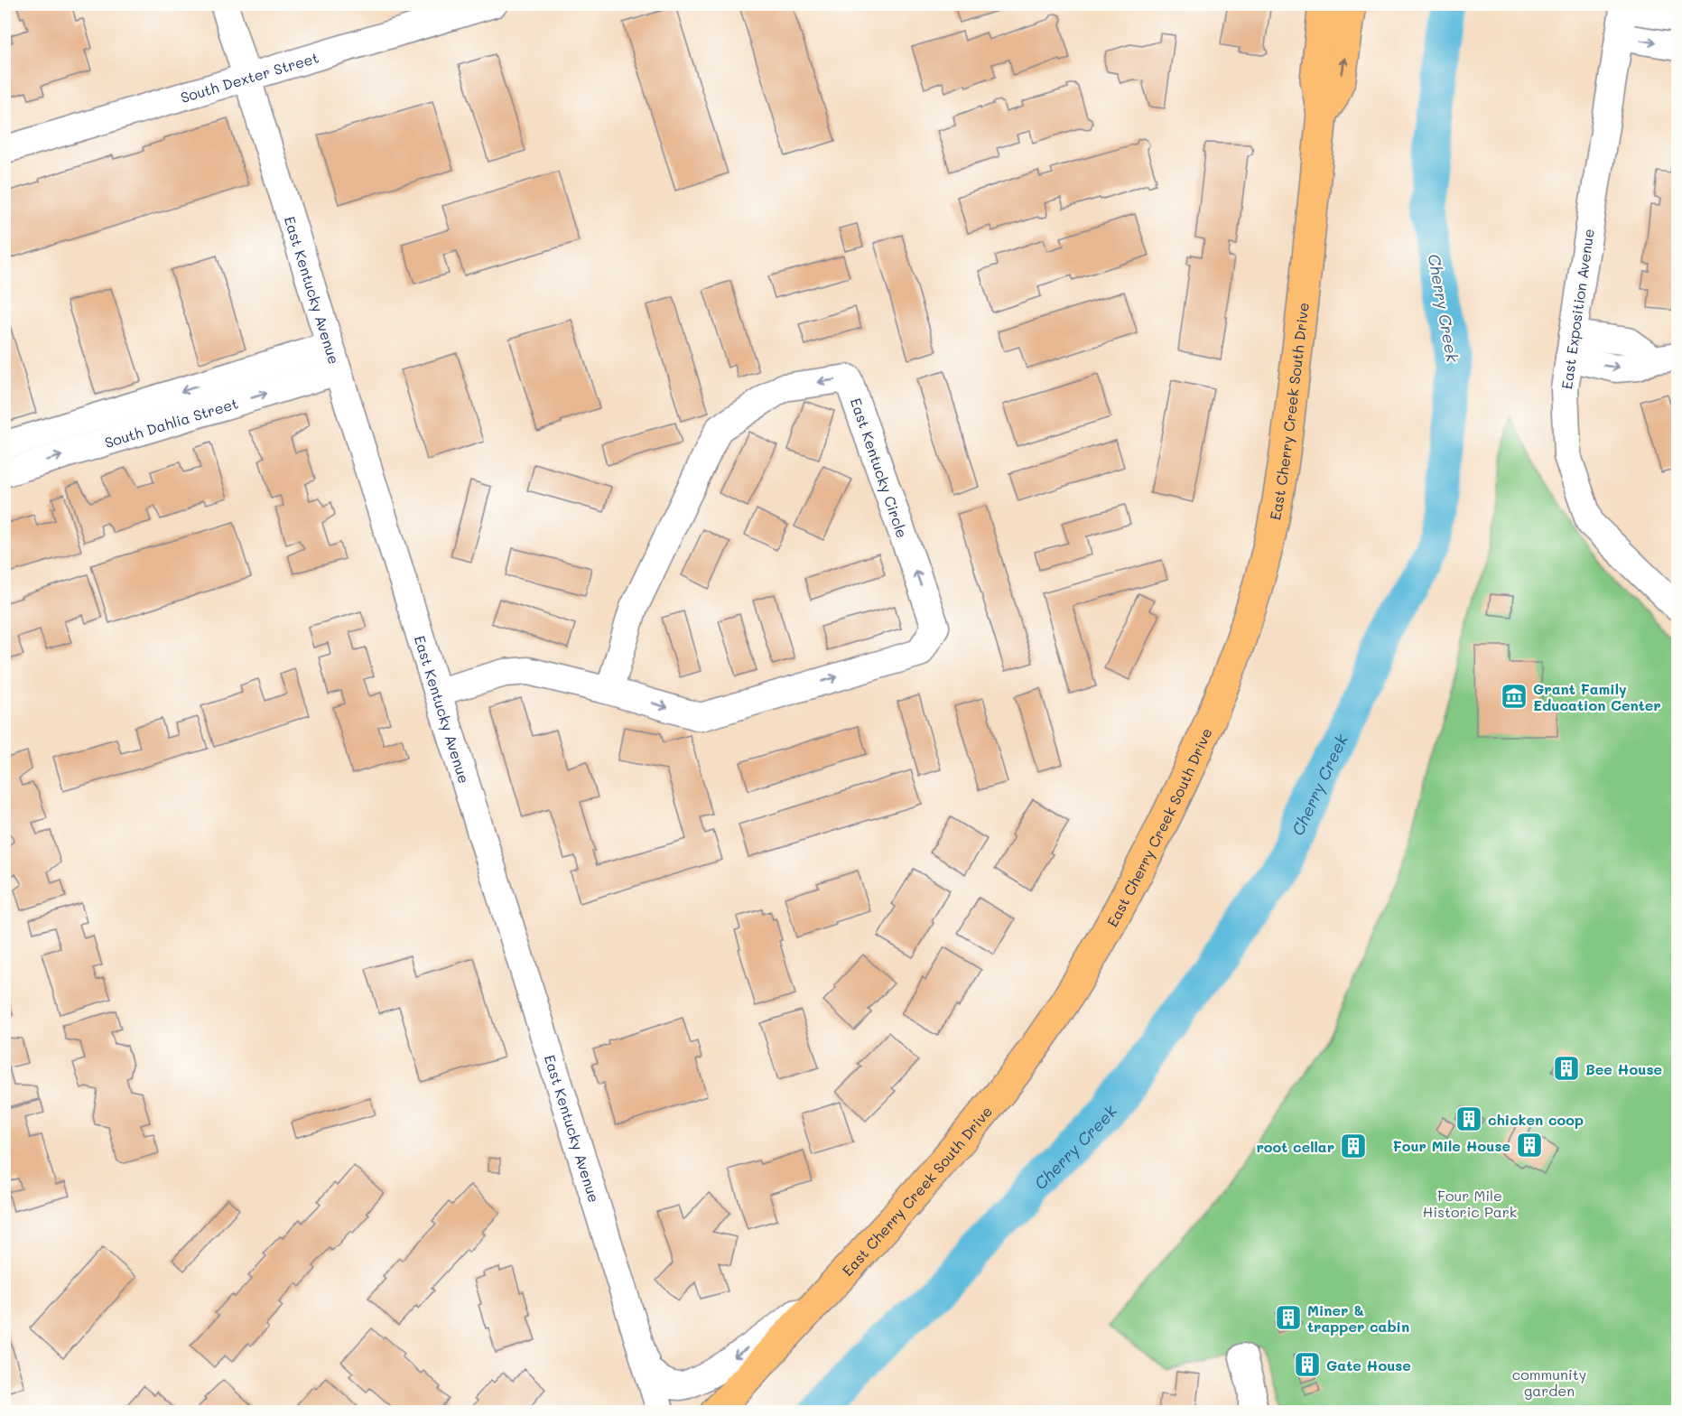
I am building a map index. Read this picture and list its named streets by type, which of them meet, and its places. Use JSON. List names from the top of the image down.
{
  "streets": {
    "main road": ["East Cherry Creek South Drive"],
    "street": [
      "South Dexter Street",
      "East Kentucky Avenue",
      "East Exposition Avenue",
      "South Dahlia Street",
      "East Kentucky Circle"
    ]
  },
  "crossings": [
    ["South Dexter Street", "East Kentucky Avenue"],
    ["East Kentucky Avenue", "South Dahlia Street"],
    ["East Kentucky Avenue", "East Kentucky Circle"]
  ],
  "water": ["Cherry Creek"],
  "parks": ["Four Mile Historic Park", "community garden"],
  "places": {
    "museum": ["Grant Family Education Center"],
    "building": [
      "Bee House",
      "chicken coop",
      "Four Mile House",
      "root cellar",
      "Miner & trapper cabin",
      "Gate House"
    ]
  }
}
